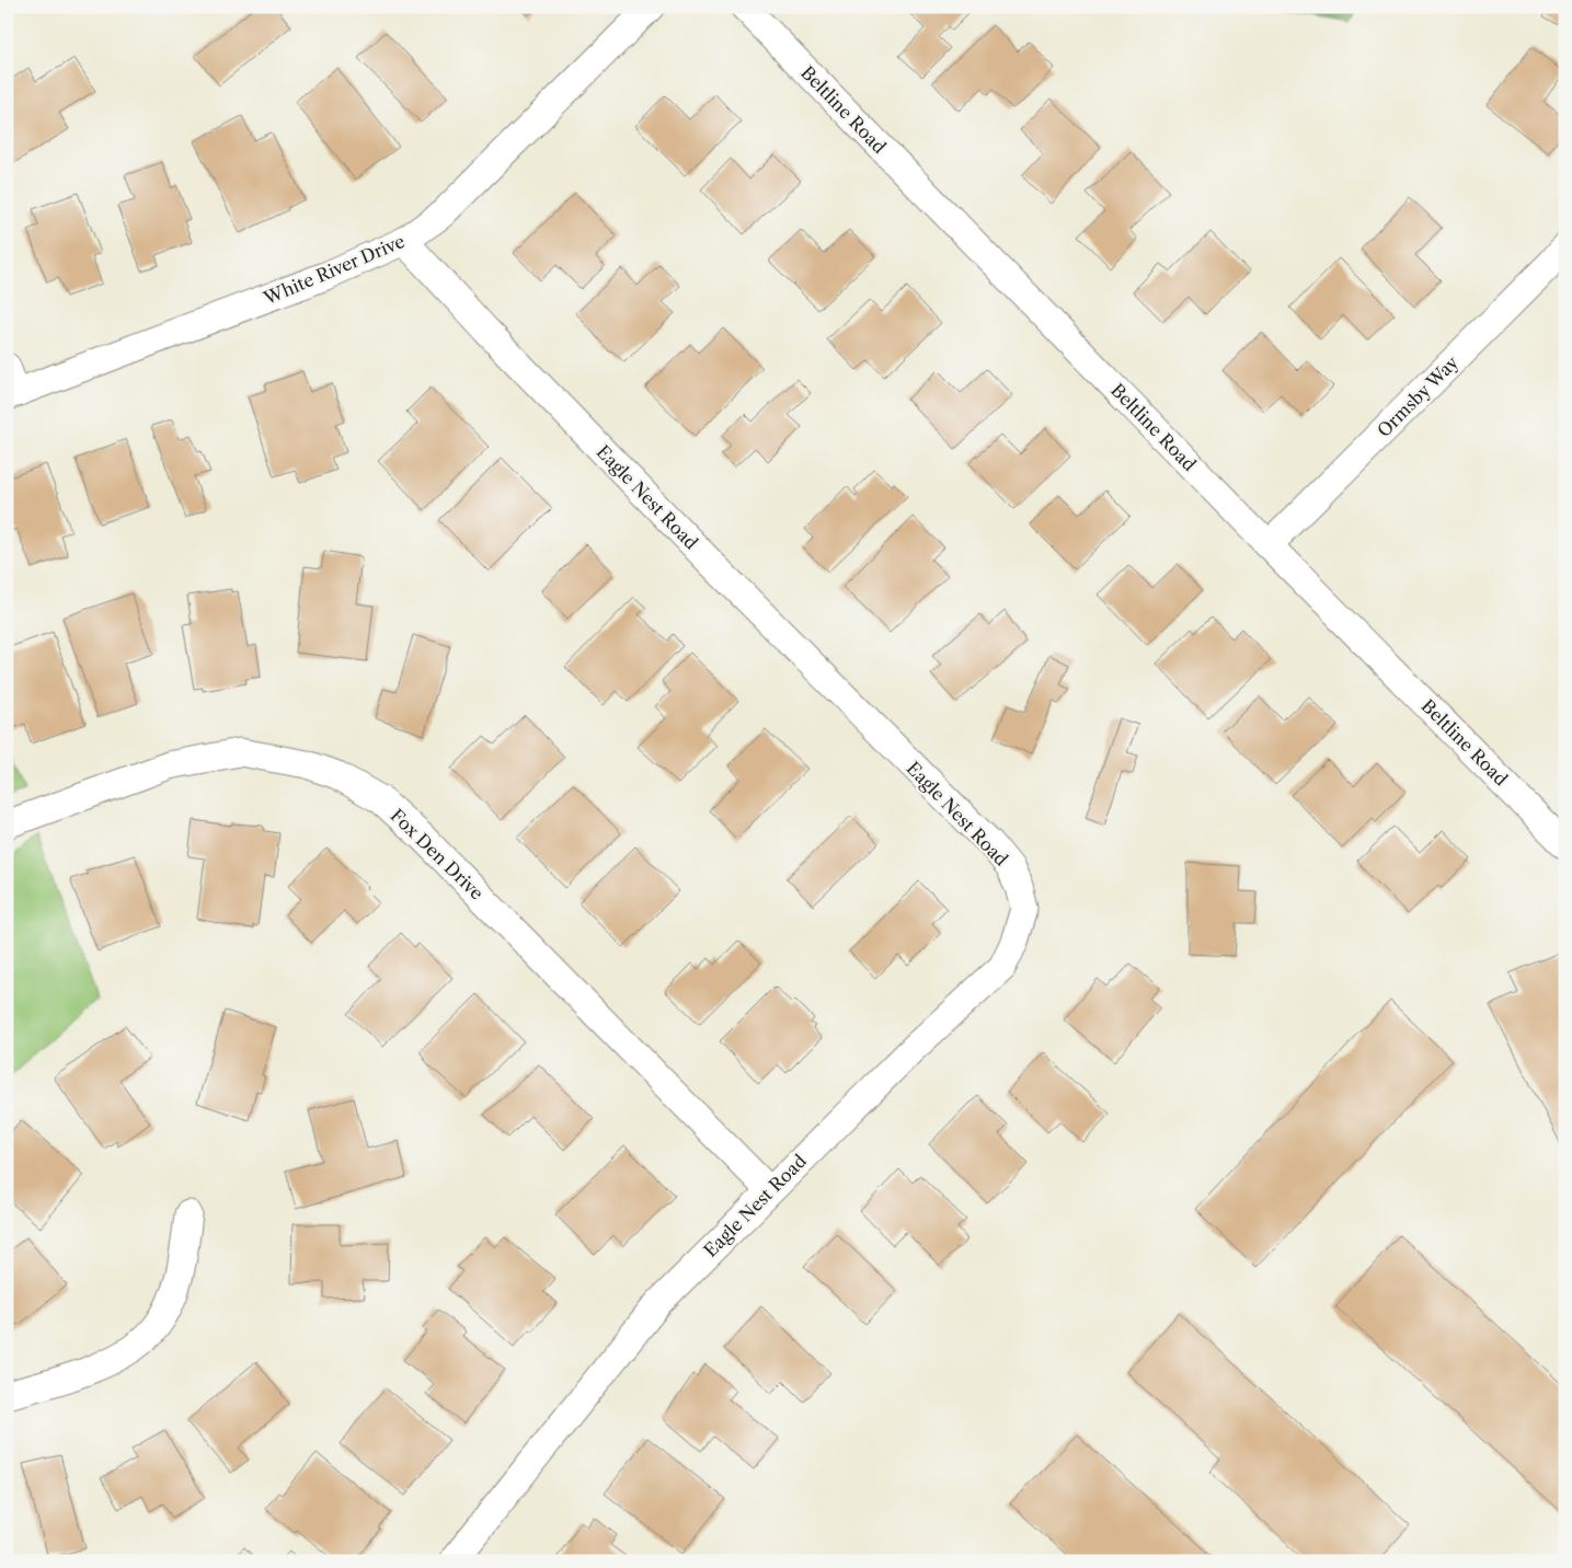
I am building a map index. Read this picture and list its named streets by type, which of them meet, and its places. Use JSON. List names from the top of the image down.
{
  "streets": {
    "street": [
      "Beltline Road",
      "White River Drive",
      "Ormsby Way",
      "Eagle Nest Road",
      "Fox Den Drive"
    ]
  },
  "crossings": [
    ["Beltline Road", "Ormsby Way"],
    ["White River Drive", "Eagle Nest Road"],
    ["Eagle Nest Road", "Fox Den Drive"]
  ]
}
